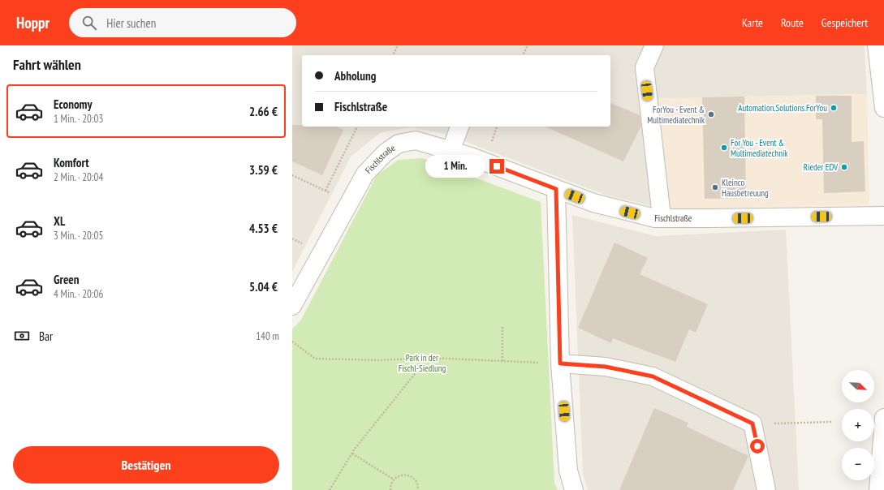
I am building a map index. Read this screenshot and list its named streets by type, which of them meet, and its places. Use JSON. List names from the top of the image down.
{
  "streets": {
    "street": ["Fischlstraße"]
  },
  "parks": ["Park in der Fischl-Siedlung"],
  "places": [
    "Automation.Solutions.ForYou",
    "ForYou - Event & Multimediatechnik",
    "For You - Event & Multimediatechnik",
    "Rieder EDV",
    "Kleinco Hausbetreuung"
  ],
  "north": "bottom right",
  "page": {
    "header": "Hoppr",
    "search": "Hier suchen",
    "nav": ["Karte", "Route", "Gespeichert"],
    "heading": "Fahrt wählen",
    "banner": ["Abholung", "Fischlstraße"],
    "list": [
      {
        "name": "Economy",
        "note": "1 Min. · 20:03",
        "value": "2.66 €"
      },
      {
        "name": "Komfort",
        "note": "2 Min. · 20:04",
        "value": "3.59 €"
      },
      {
        "name": "XL",
        "note": "3 Min. · 20:05",
        "value": "4.53 €"
      },
      {
        "name": "Green",
        "note": "4 Min. · 20:06",
        "value": "5.04 €"
      }
    ],
    "bubble": "1 Min.",
    "pay": ["Bar", "140 m"],
    "map_buttons": ["+", "−"],
    "buttons": "Bestätigen"
  }
}
